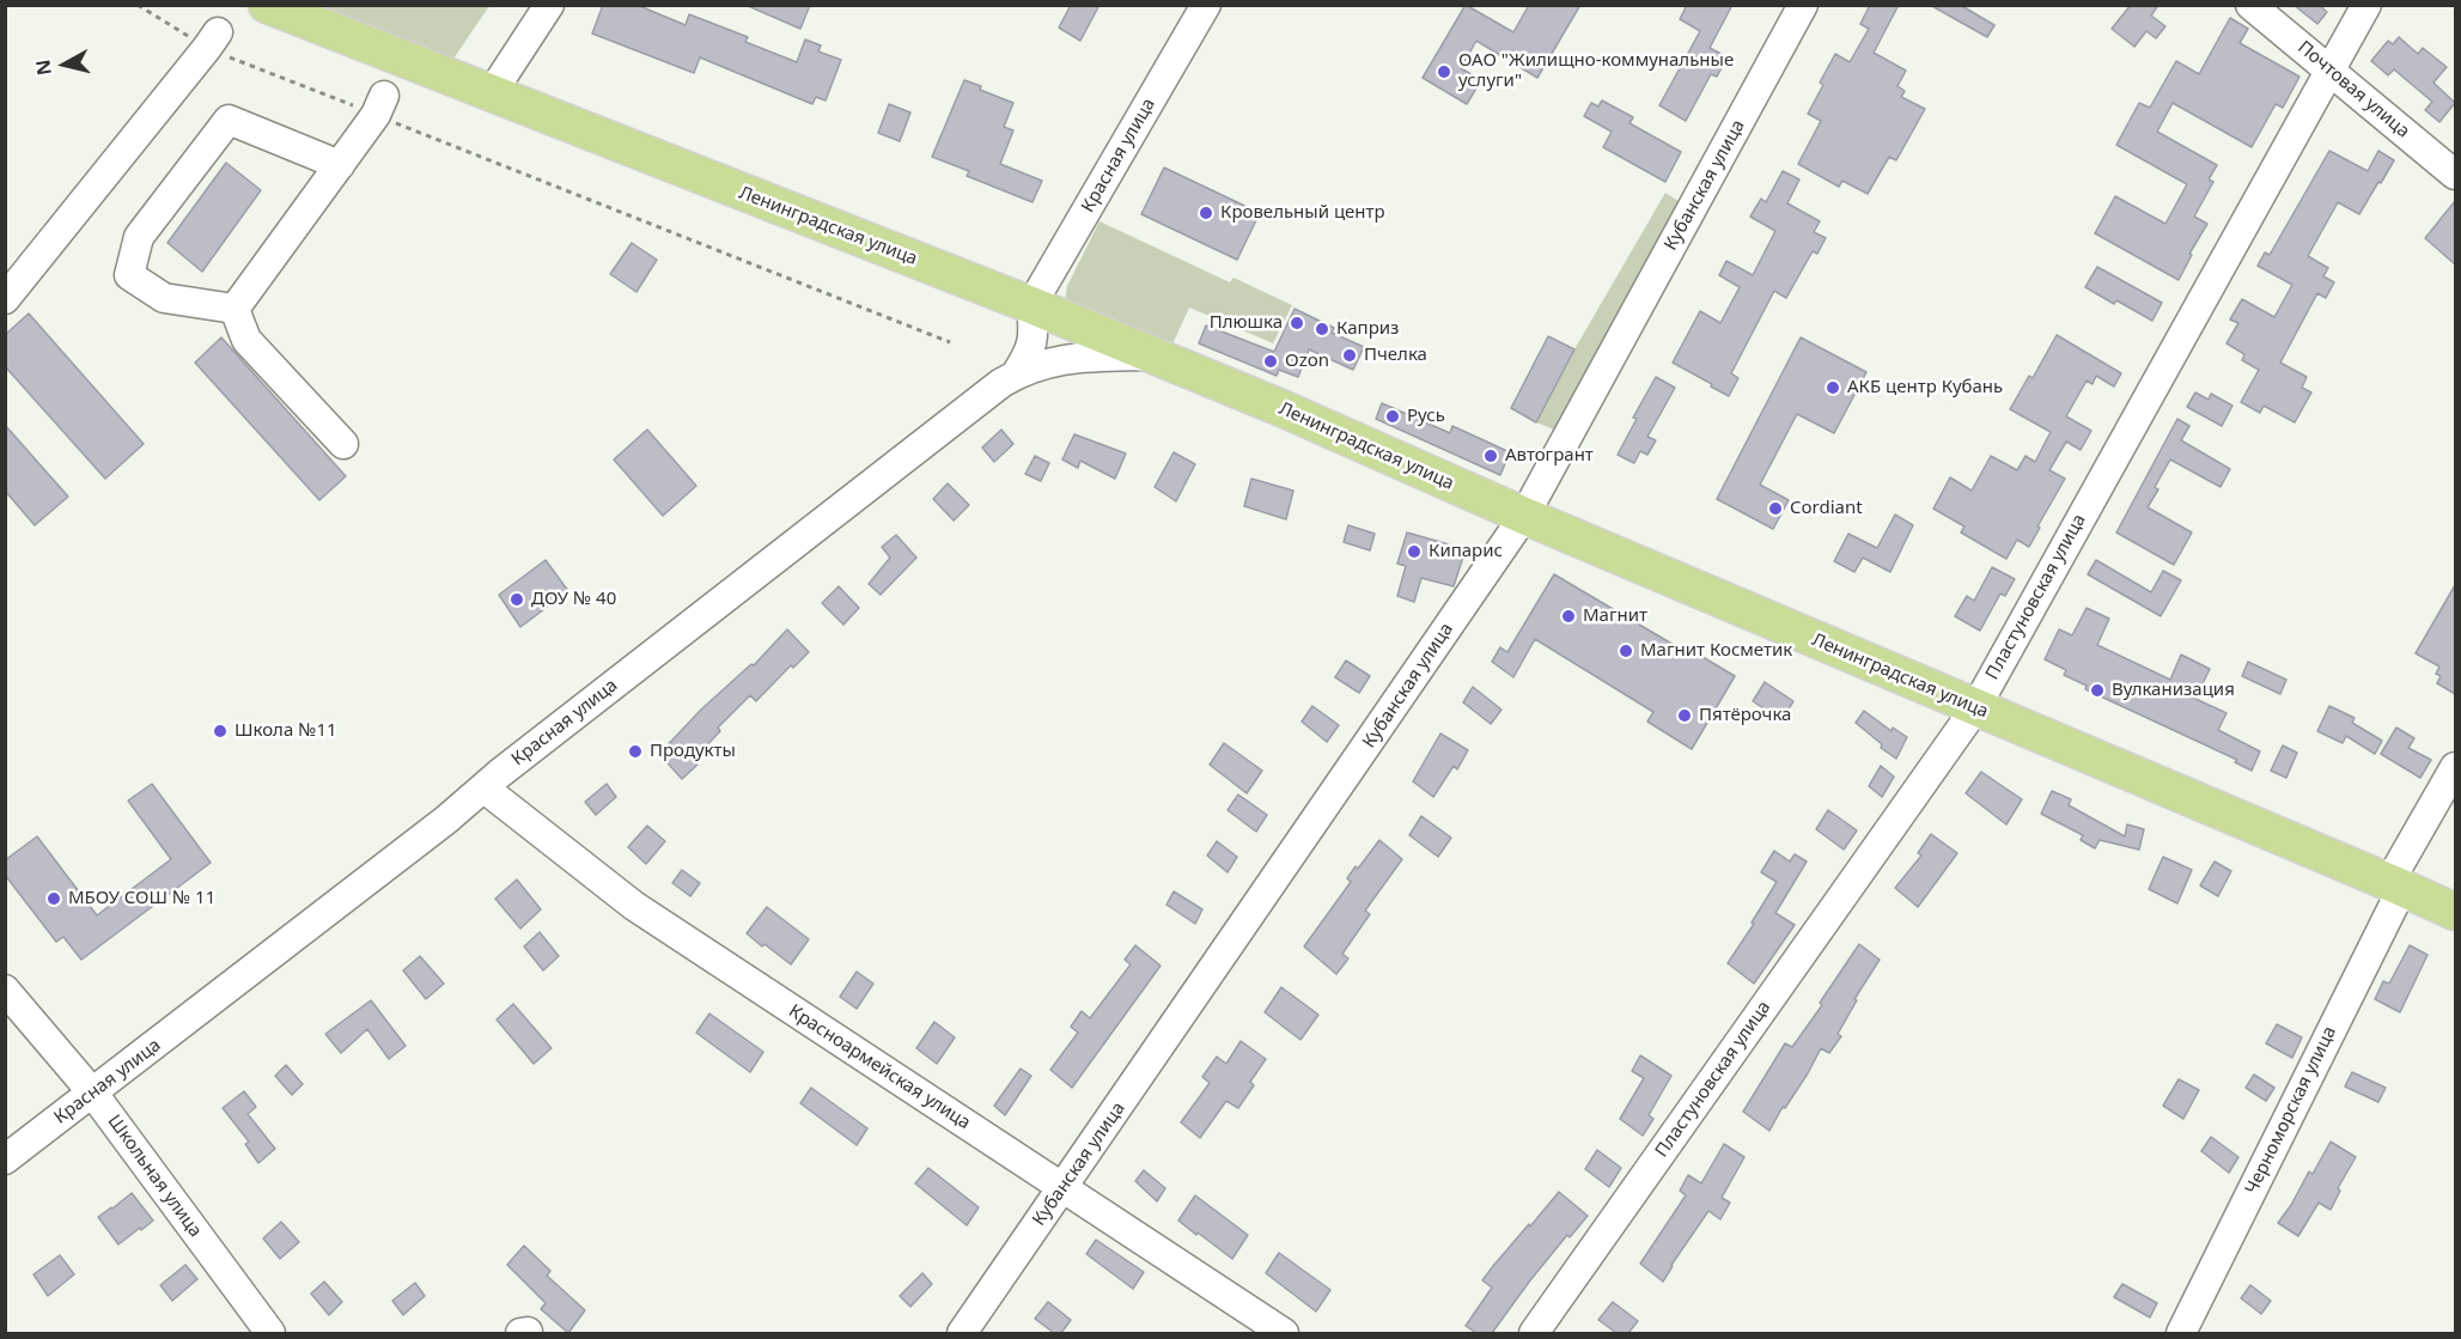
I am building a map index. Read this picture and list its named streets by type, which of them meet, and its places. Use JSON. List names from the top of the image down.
{
  "streets": {
    "main road": ["Ленинградская улица"],
    "street": [
      "Почтовая улица",
      "Красная улица",
      "Кубанская улица",
      "Пластуновская улица",
      "Красноармейская улица",
      "Черноморская улица",
      "Школьная улица"
    ]
  },
  "crossings": [
    ["Почтовая улица", "Пластуновская улица"],
    ["Красная улица", "Ленинградская улица"],
    ["Красная улица", "Красноармейская улица"],
    ["Красная улица", "Школьная улица"],
    ["Кубанская улица", "Ленинградская улица"],
    ["Кубанская улица", "Красноармейская улица"],
    ["Ленинградская улица", "Пластуновская улица"],
    ["Ленинградская улица", "Черноморская улица"]
  ],
  "places": [
    "ОАО \"Жилищно-коммунальные услуги\"",
    "Кровельный центр",
    "Плюшка",
    "Каприз",
    "Пчелка",
    "Ozon",
    "АКБ центр Кубань",
    "Русь",
    "Автогрант",
    "Cordiant",
    "Кипарис",
    "ДОУ № 40",
    "Магнит",
    "Магнит Косметик",
    "Вулканизация",
    "Пятёрочка",
    "Школа №11",
    "Продукты",
    "МБОУ СОШ № 11"
  ],
  "north": "left"
}
